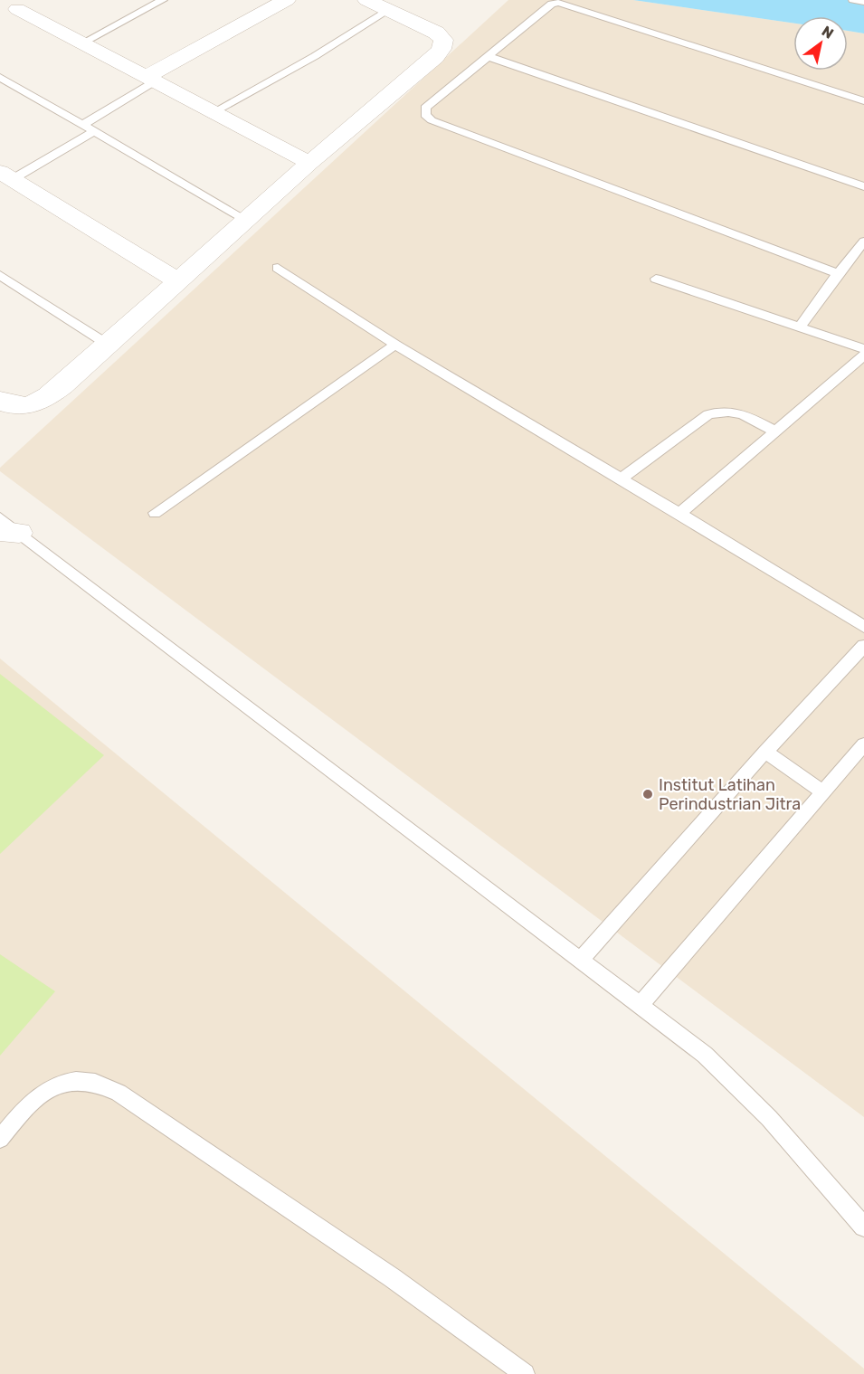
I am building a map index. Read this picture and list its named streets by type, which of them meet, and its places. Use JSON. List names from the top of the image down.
{
  "places": ["Institut Latihan Perindustrian Jitra"],
  "north": "top right"
}
